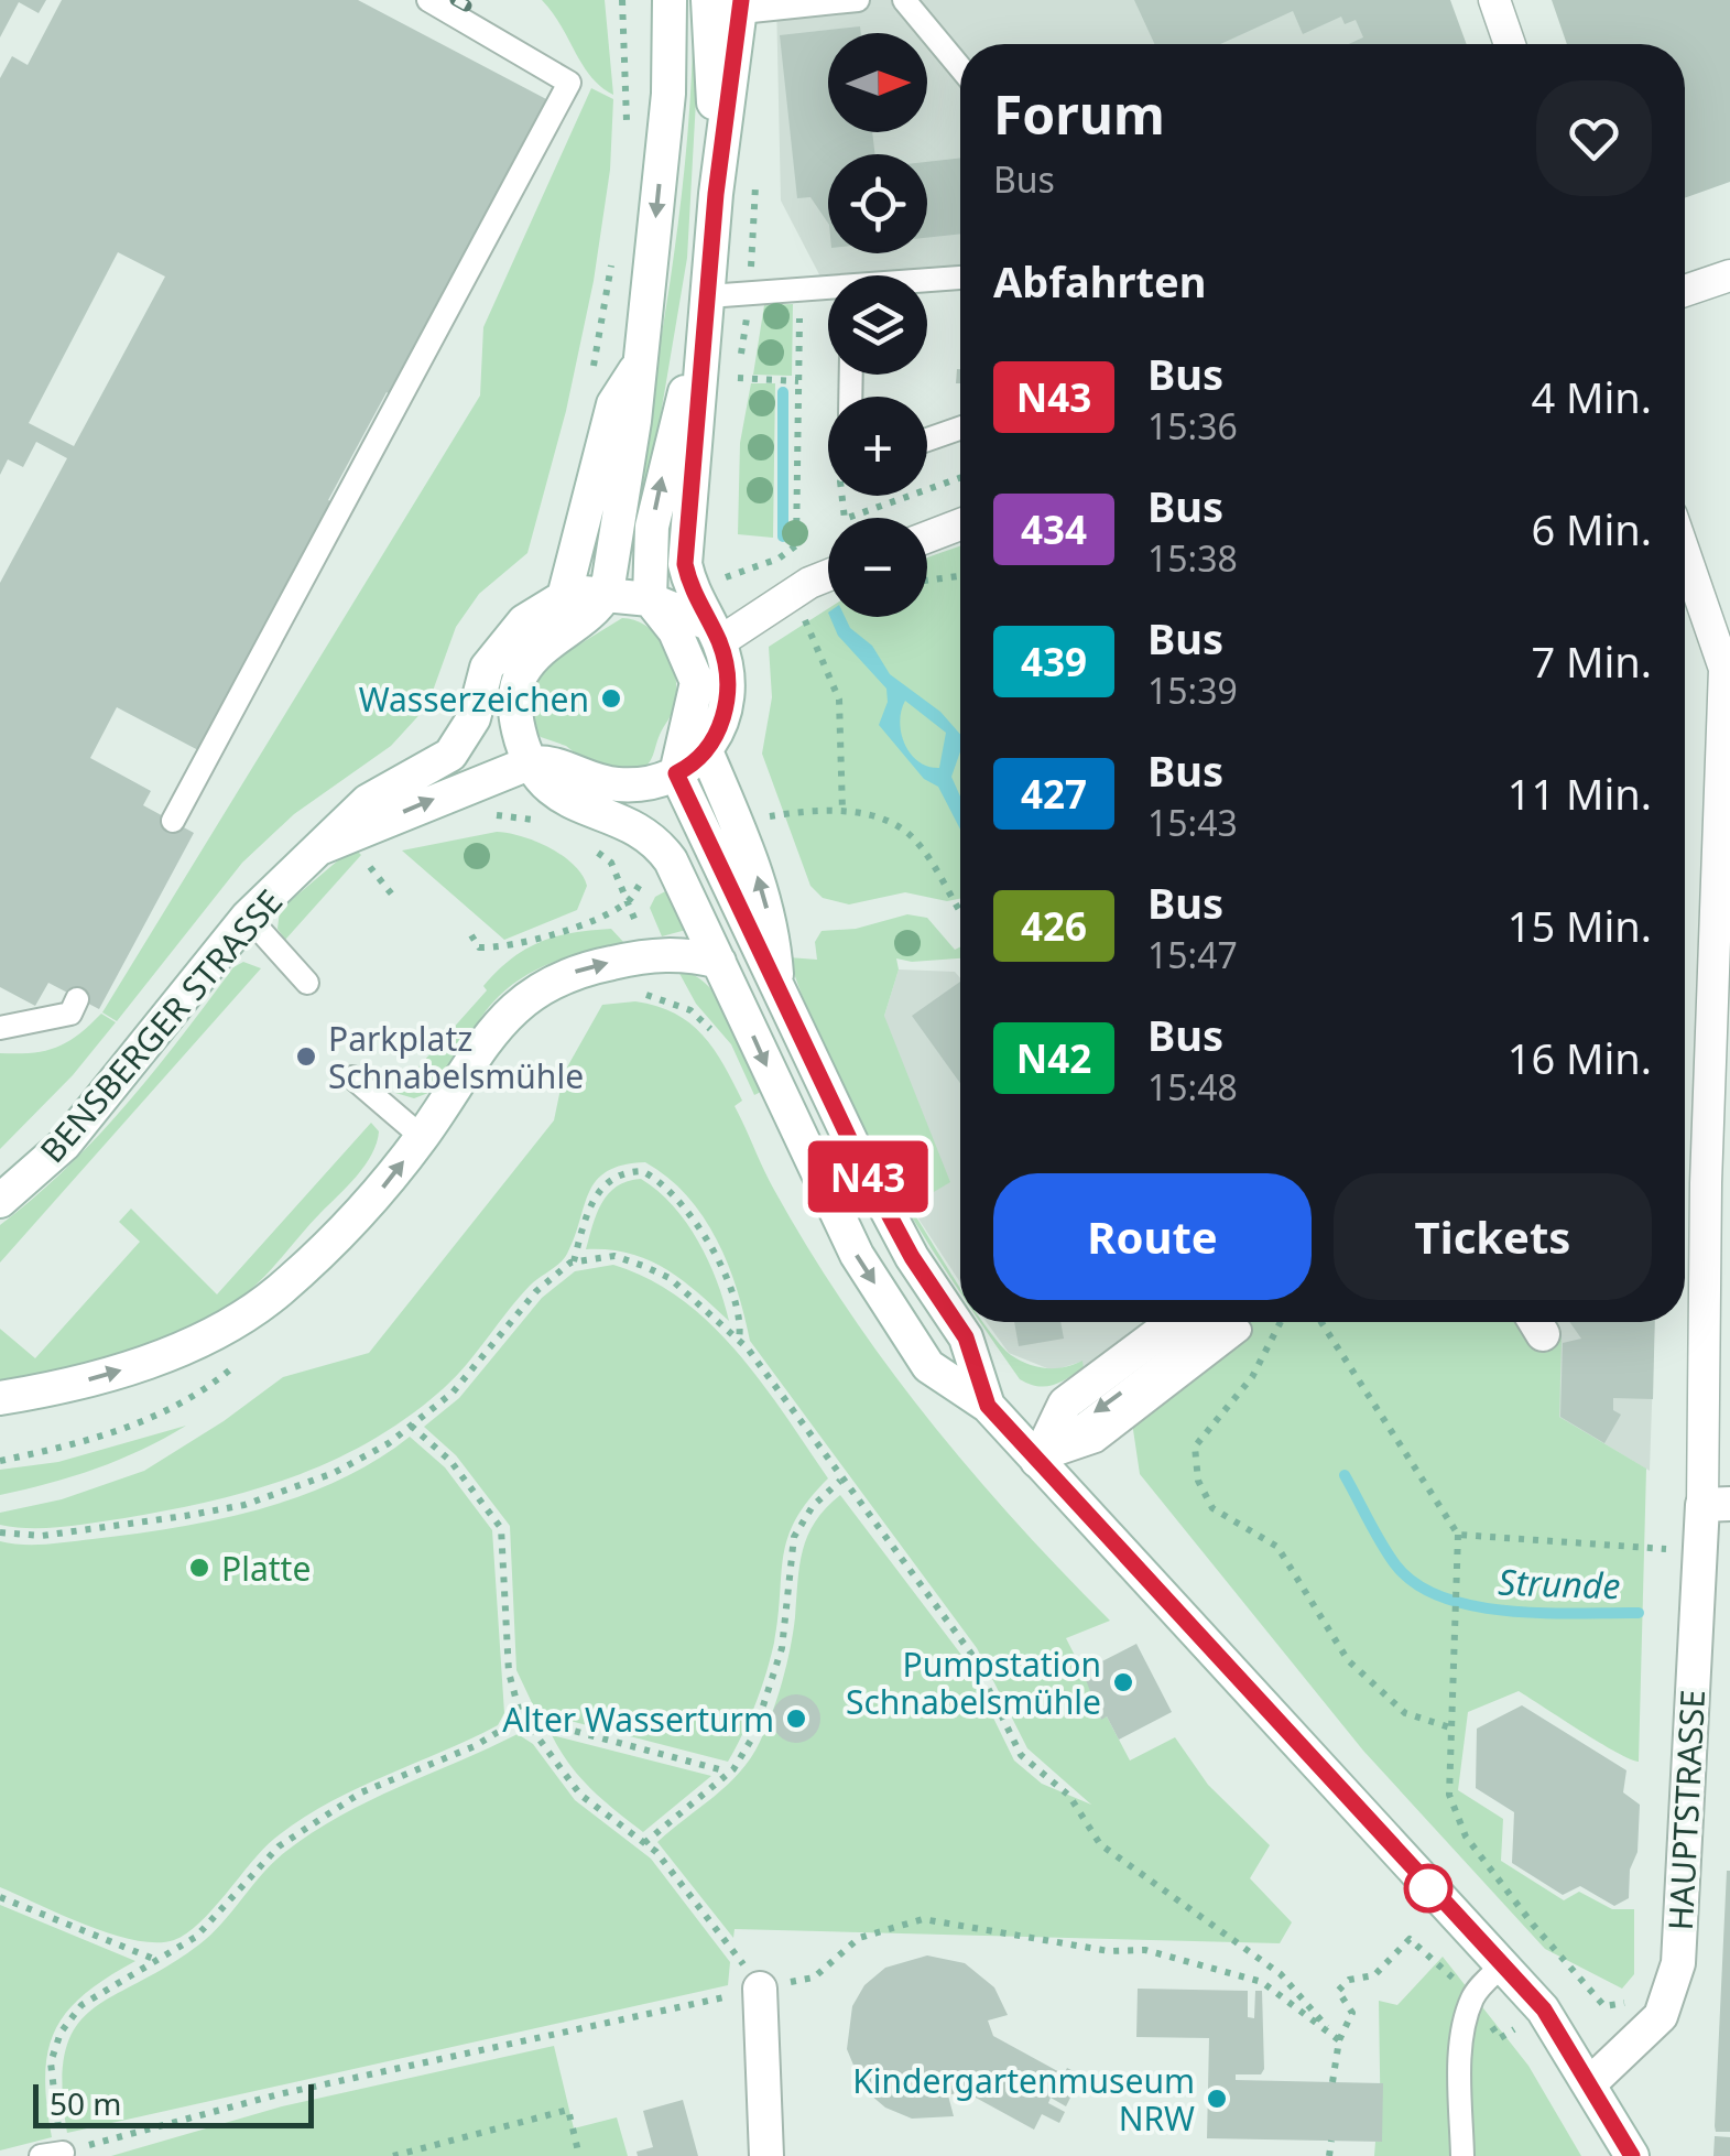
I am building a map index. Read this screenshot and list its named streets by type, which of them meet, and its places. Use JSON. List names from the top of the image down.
{
  "streets": {
    "main road": ["BENSBERGER STRASSE", "HAUPTSTRASSE"]
  },
  "water": ["Strunde"],
  "places": [
    "Wasserzeichen",
    "Parkplatz Schnabelsmühle",
    "Platte",
    "Pumpstation Schnabelsmühle",
    "Alter Wasserturm",
    "Kindergartenmuseum NRW"
  ],
  "lines": ["bus line N43"],
  "scale_bar": "50 m",
  "north": "right",
  "page": {
    "on_map": "N43",
    "map_buttons": ["+", "−"],
    "heading": [
      ["Forum", "Bus"],
      "Abfahrten"
    ],
    "list": [
      {
        "mark": "N43",
        "name": "Bus",
        "note": "15:36",
        "value": "4 Min."
      },
      {
        "mark": "434",
        "name": "Bus",
        "note": "15:38",
        "value": "6 Min."
      },
      {
        "mark": "439",
        "name": "Bus",
        "note": "15:39",
        "value": "7 Min."
      },
      {
        "mark": "427",
        "name": "Bus",
        "note": "15:43",
        "value": "11 Min."
      },
      {
        "mark": "426",
        "name": "Bus",
        "note": "15:47",
        "value": "15 Min."
      },
      {
        "mark": "N42",
        "name": "Bus",
        "note": "15:48",
        "value": "16 Min."
      }
    ],
    "buttons": ["Route", "Tickets"],
    "scale": "50 m"
  }
}
